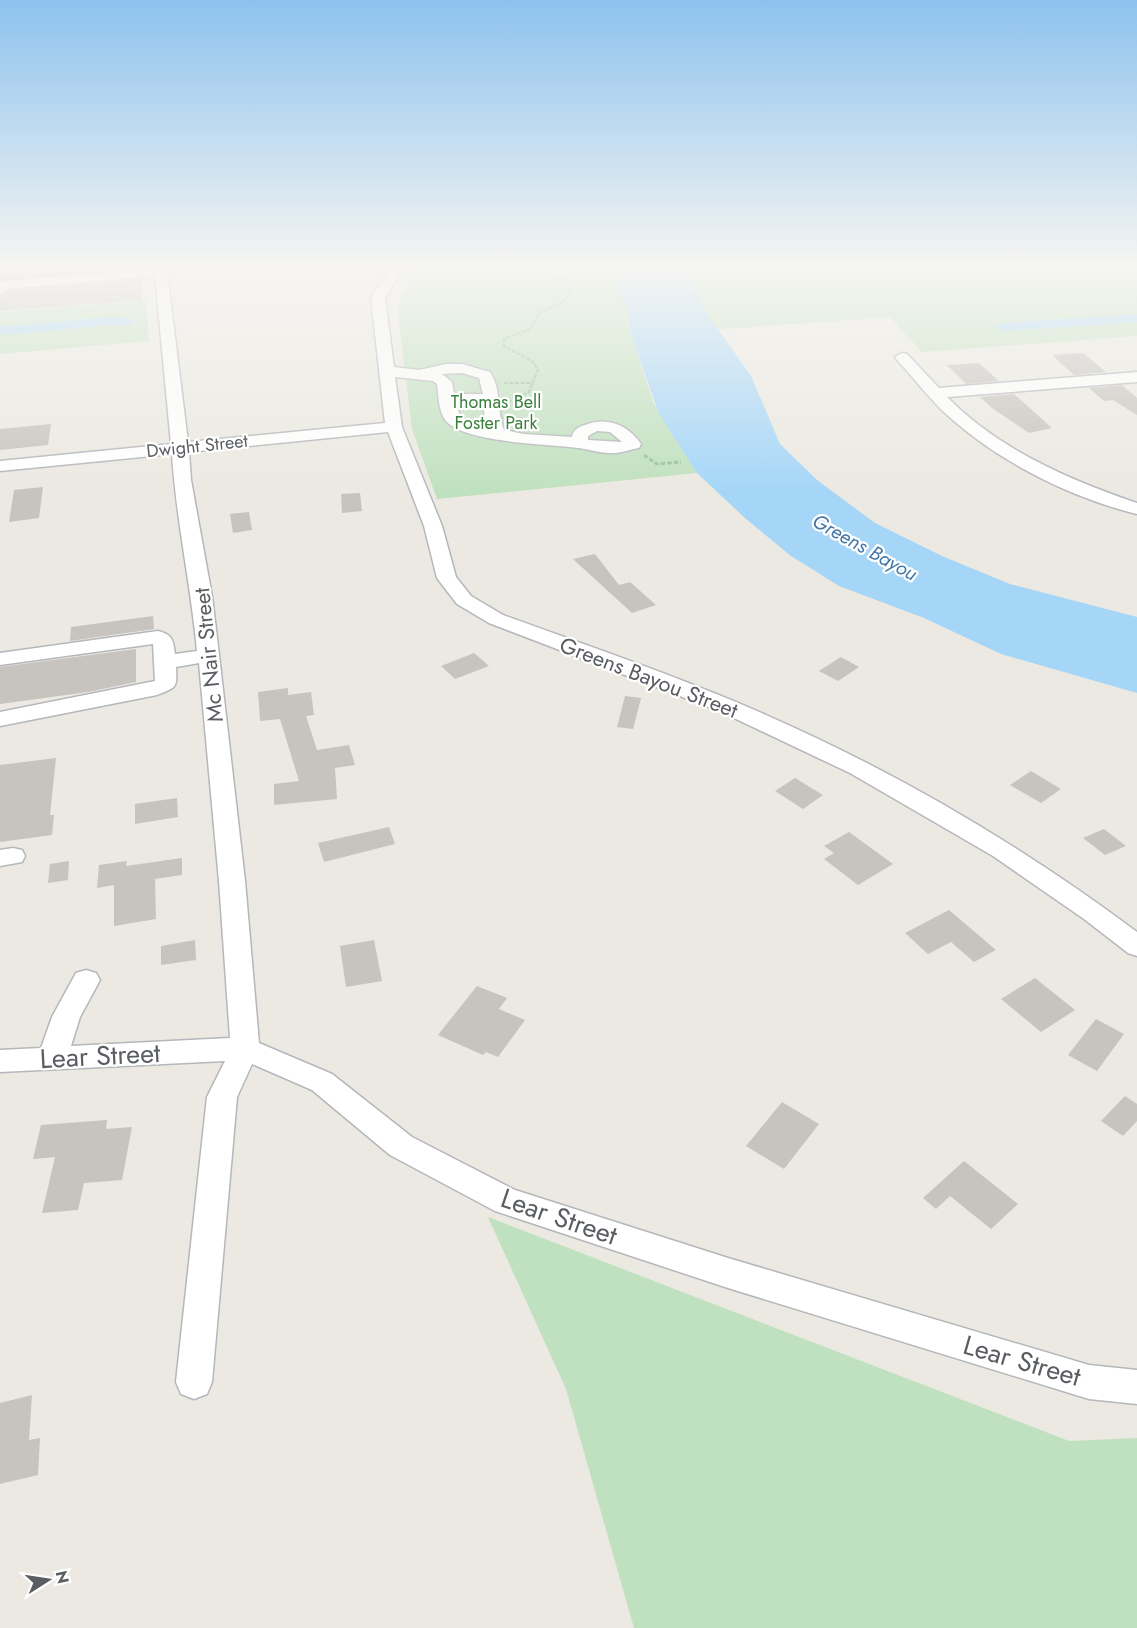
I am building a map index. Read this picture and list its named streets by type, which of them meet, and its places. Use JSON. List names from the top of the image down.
{
  "streets": {
    "street": [
      "Dwight Street",
      "Mc Nair Street",
      "Greens Bayou Street",
      "Lear Street"
    ]
  },
  "crossings": [
    ["Dwight Street", "Mc Nair Street"],
    ["Dwight Street", "Greens Bayou Street"],
    ["Mc Nair Street", "Lear Street"]
  ],
  "water": ["Greens Bayou"],
  "parks": ["Thomas Bell Foster Park"],
  "north": "right"
}
